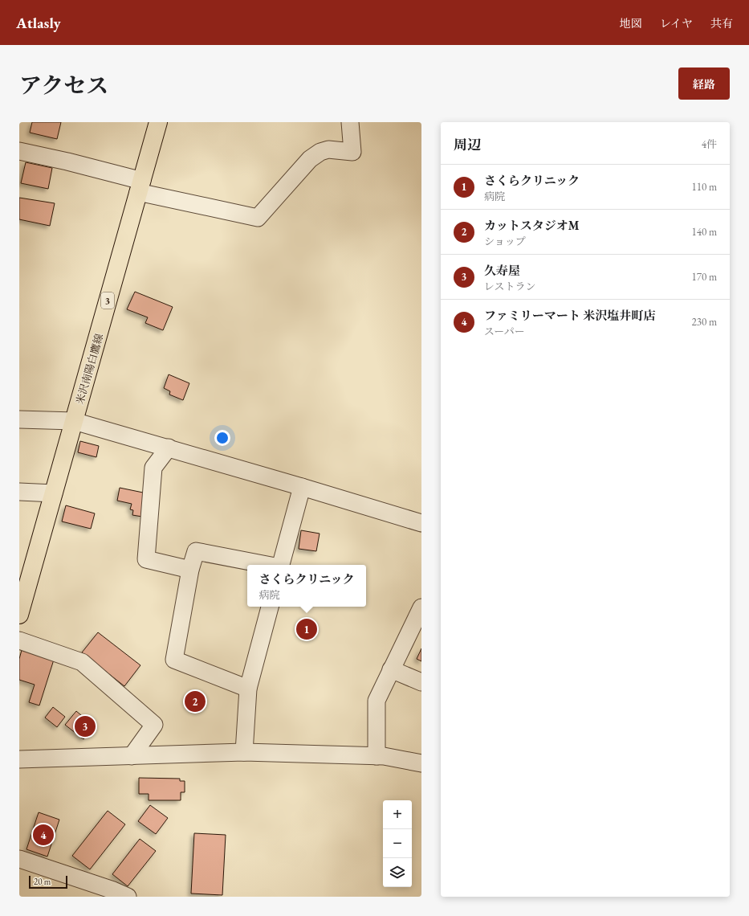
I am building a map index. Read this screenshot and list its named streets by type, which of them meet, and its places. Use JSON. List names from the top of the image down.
{
  "streets": {
    "main road": ["3", "米沢南陽白鷹線"]
  },
  "scale_bar": "20 m",
  "page": {
    "header": "Atlasly",
    "nav": ["地図", "レイヤ", "共有"],
    "title": "アクセス",
    "buttons": "経路",
    "heading": ["周辺", "4件"],
    "list": [
      {
        "mark": "1",
        "name": "さくらクリニック",
        "note": "病院",
        "value": "110 m"
      },
      {
        "mark": "2",
        "name": "カットスタジオM",
        "note": "ショップ",
        "value": "140 m"
      },
      {
        "mark": "3",
        "name": "久寿屋",
        "note": "レストラン",
        "value": "170 m"
      },
      {
        "mark": "4",
        "name": "ファミリーマート 米沢塩井町店",
        "note": "スーパー",
        "value": "230 m"
      }
    ],
    "popup": ["さくらクリニック", "病院"],
    "pins": [
      "1",
      "2",
      "3",
      "4"
    ],
    "map_buttons": ["+", "−"],
    "scale": "20 m"
  }
}
